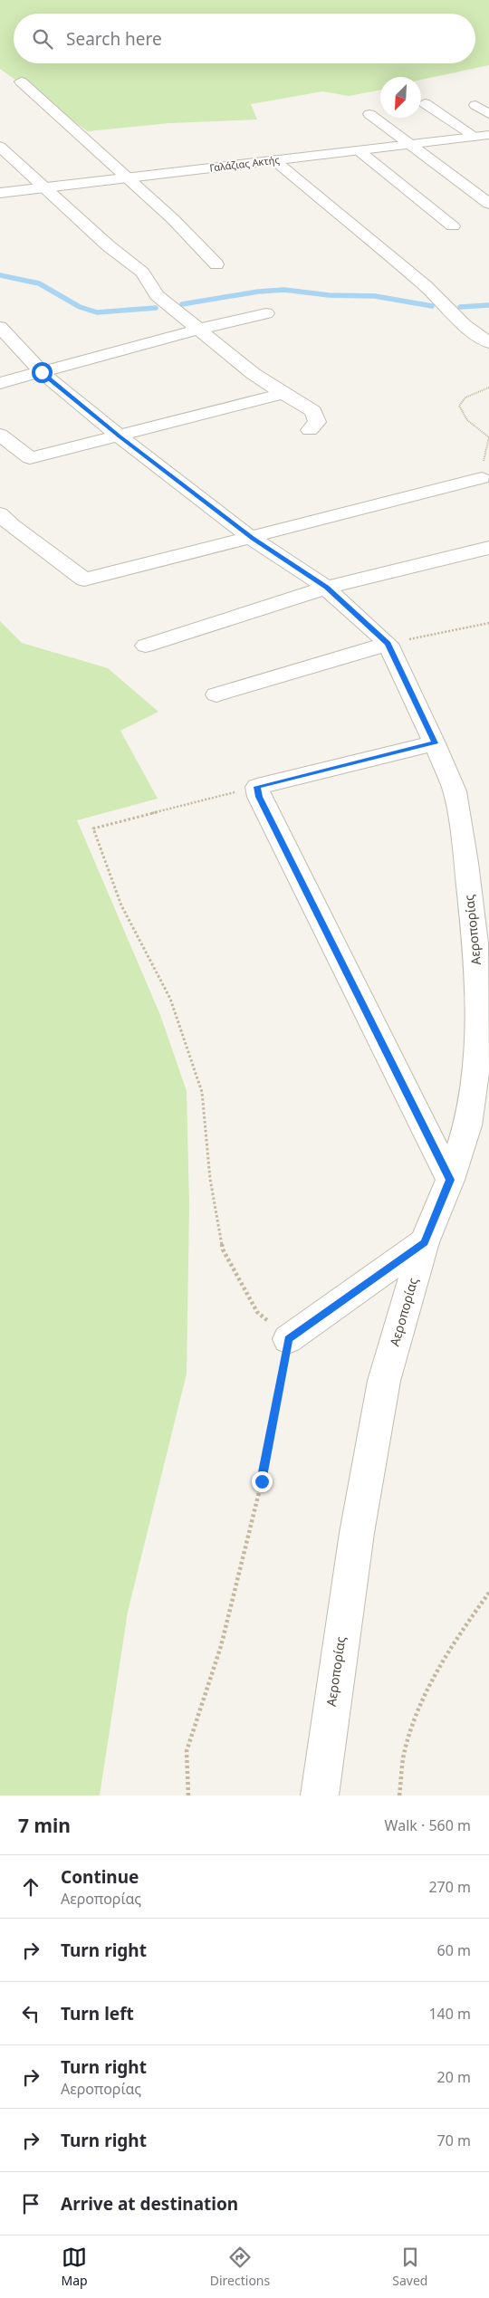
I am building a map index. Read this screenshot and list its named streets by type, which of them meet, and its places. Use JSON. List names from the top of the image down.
{
  "streets": {
    "street": ["Γαλάζιας Ακτής", "Αεροπορίας"]
  },
  "north": "bottom left",
  "page": {
    "search": "Search here",
    "heading": ["7 min", "Walk · 560 m"],
    "list": [
      ["Continue", "Αεροπορίας", "270 m"],
      ["Turn right", "60 m"],
      ["Turn left", "140 m"],
      ["Turn right", "Αεροπορίας", "20 m"],
      ["Turn right", "70 m"],
      "Arrive at destination"
    ],
    "nav": ["Map", "Directions", "Saved"]
  }
}
